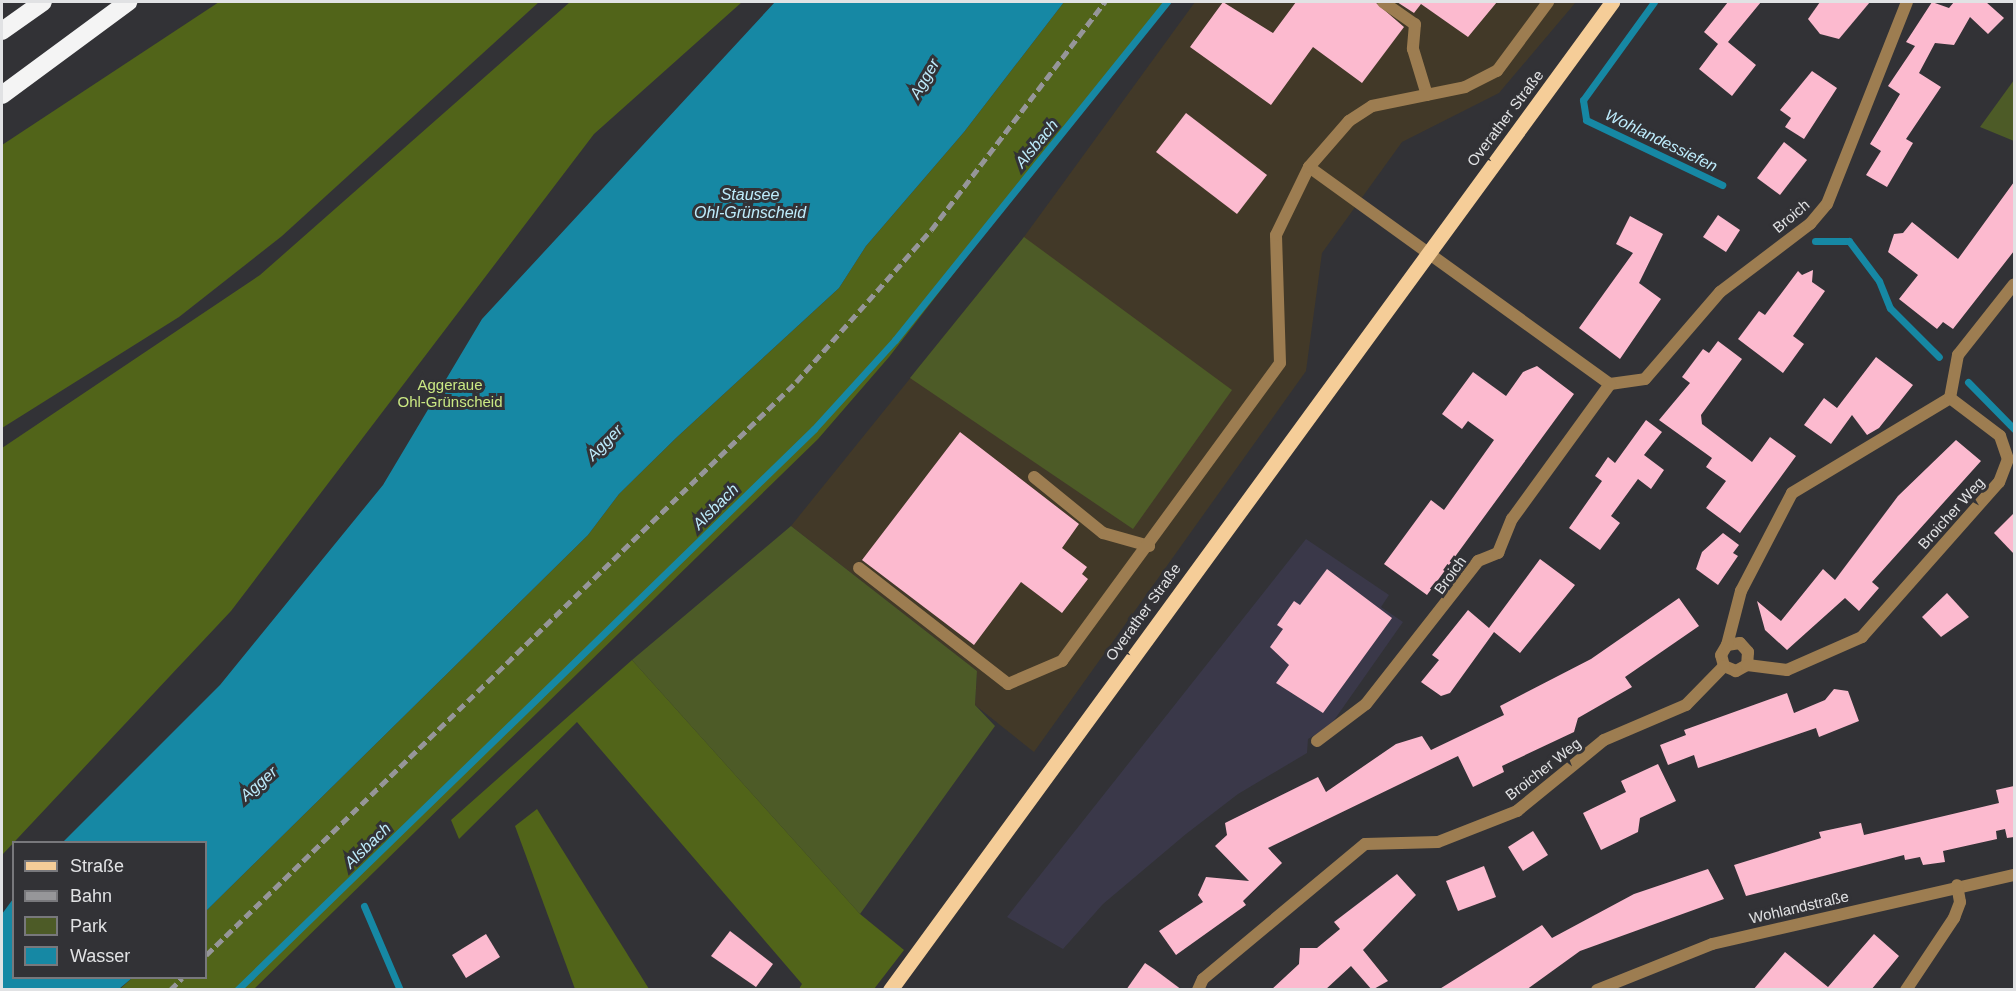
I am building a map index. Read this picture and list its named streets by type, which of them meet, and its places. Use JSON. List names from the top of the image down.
{
  "streets": {
    "main road": ["Overather Straße"],
    "street": ["Broich", "Broicher Weg", "Wohlandstraße"]
  },
  "water": [
    "Agger",
    "Wohlandessiefen",
    "Alsbach",
    "Stausee Ohl-Grünscheid"
  ],
  "parks": ["Aggeraue Ohl-Grünscheid"],
  "legend": [
    "Straße",
    "Bahn",
    "Park",
    "Wasser"
  ]
}
